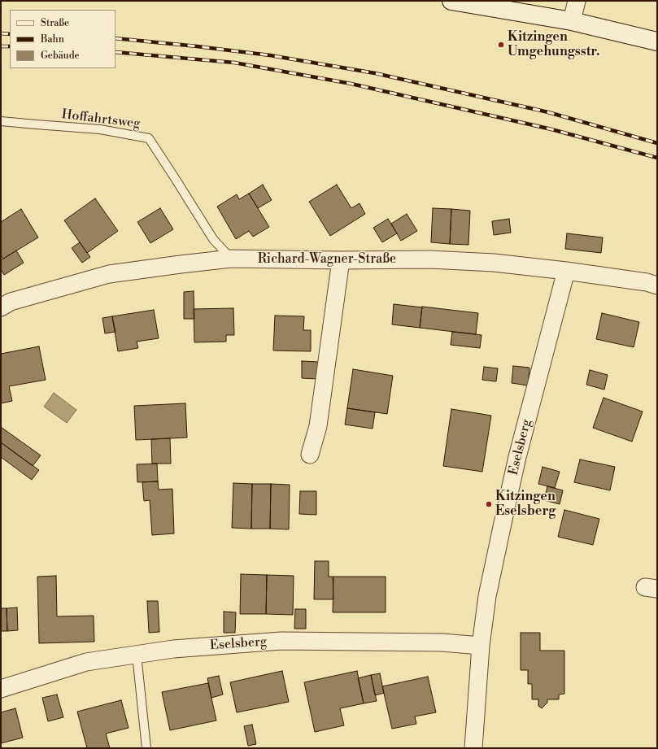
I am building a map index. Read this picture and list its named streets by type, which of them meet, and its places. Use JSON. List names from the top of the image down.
{
  "streets": {
    "street": ["Richard-Wagner-Straße", "Eselsberg"],
    "lane": ["Hoffahrtsweg"]
  },
  "crossings": [
    ["Hoffahrtsweg", "Richard-Wagner-Straße"],
    ["Richard-Wagner-Straße", "Eselsberg"]
  ],
  "places": ["Kitzingen Umgehungsstr.", "Kitzingen Eselsberg"],
  "legend": ["Straße", "Bahn", "Gebäude"]
}
